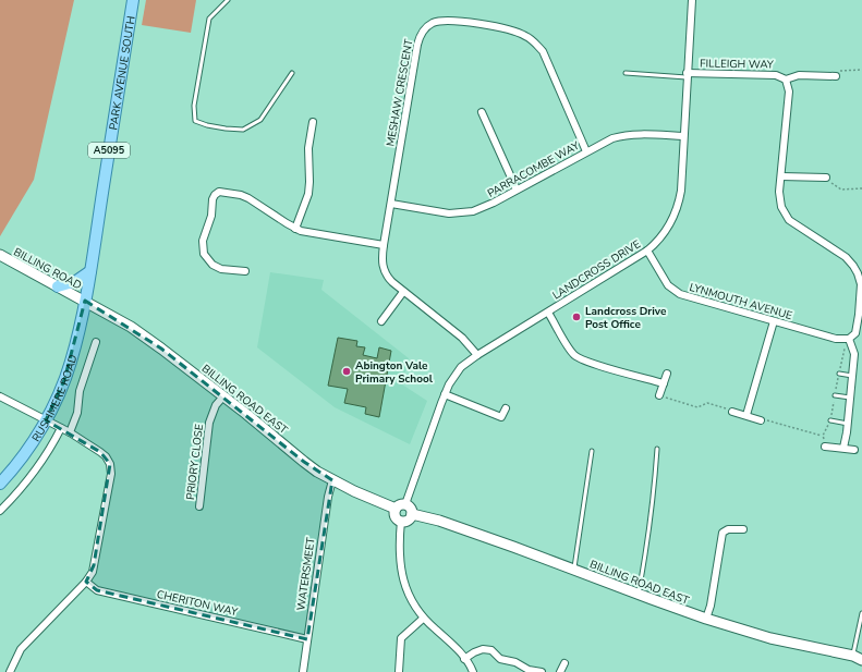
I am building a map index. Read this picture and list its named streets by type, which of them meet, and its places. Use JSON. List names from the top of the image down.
{
  "streets": {
    "main road": ["PARK AVENUE SOUTH", "A5095", "RUSHMERE ROAD"],
    "street": [
      "FILLEIGH WAY",
      "MESHAW CRESCENT",
      "PARRACOMBE WAY",
      "BILLING ROAD",
      "LANDCROSS DRIVE",
      "LYNMOUTH AVENUE",
      "BILLING ROAD EAST",
      "PRIORY CLOSE",
      "WATERSMEET",
      "CHERITON WAY"
    ]
  },
  "crossings": [
    ["FILLEIGH WAY", "LANDCROSS DRIVE"],
    ["PARK AVENUE SOUTH", "BILLING ROAD"],
    ["PARK AVENUE SOUTH", "RUSHMERE ROAD"],
    ["PARK AVENUE SOUTH", "BILLING ROAD EAST"],
    ["MESHAW CRESCENT", "PARRACOMBE WAY"],
    ["MESHAW CRESCENT", "LANDCROSS DRIVE"],
    ["PARRACOMBE WAY", "LANDCROSS DRIVE"],
    ["BILLING ROAD", "RUSHMERE ROAD"],
    ["BILLING ROAD", "BILLING ROAD EAST"],
    ["LANDCROSS DRIVE", "LYNMOUTH AVENUE"],
    ["LANDCROSS DRIVE", "BILLING ROAD EAST"],
    ["RUSHMERE ROAD", "BILLING ROAD EAST"],
    ["BILLING ROAD EAST", "PRIORY CLOSE"],
    ["BILLING ROAD EAST", "WATERSMEET"],
    ["WATERSMEET", "CHERITON WAY"]
  ],
  "places": ["Landcross Drive Post Office", "Abington Vale Primary School"]
}
